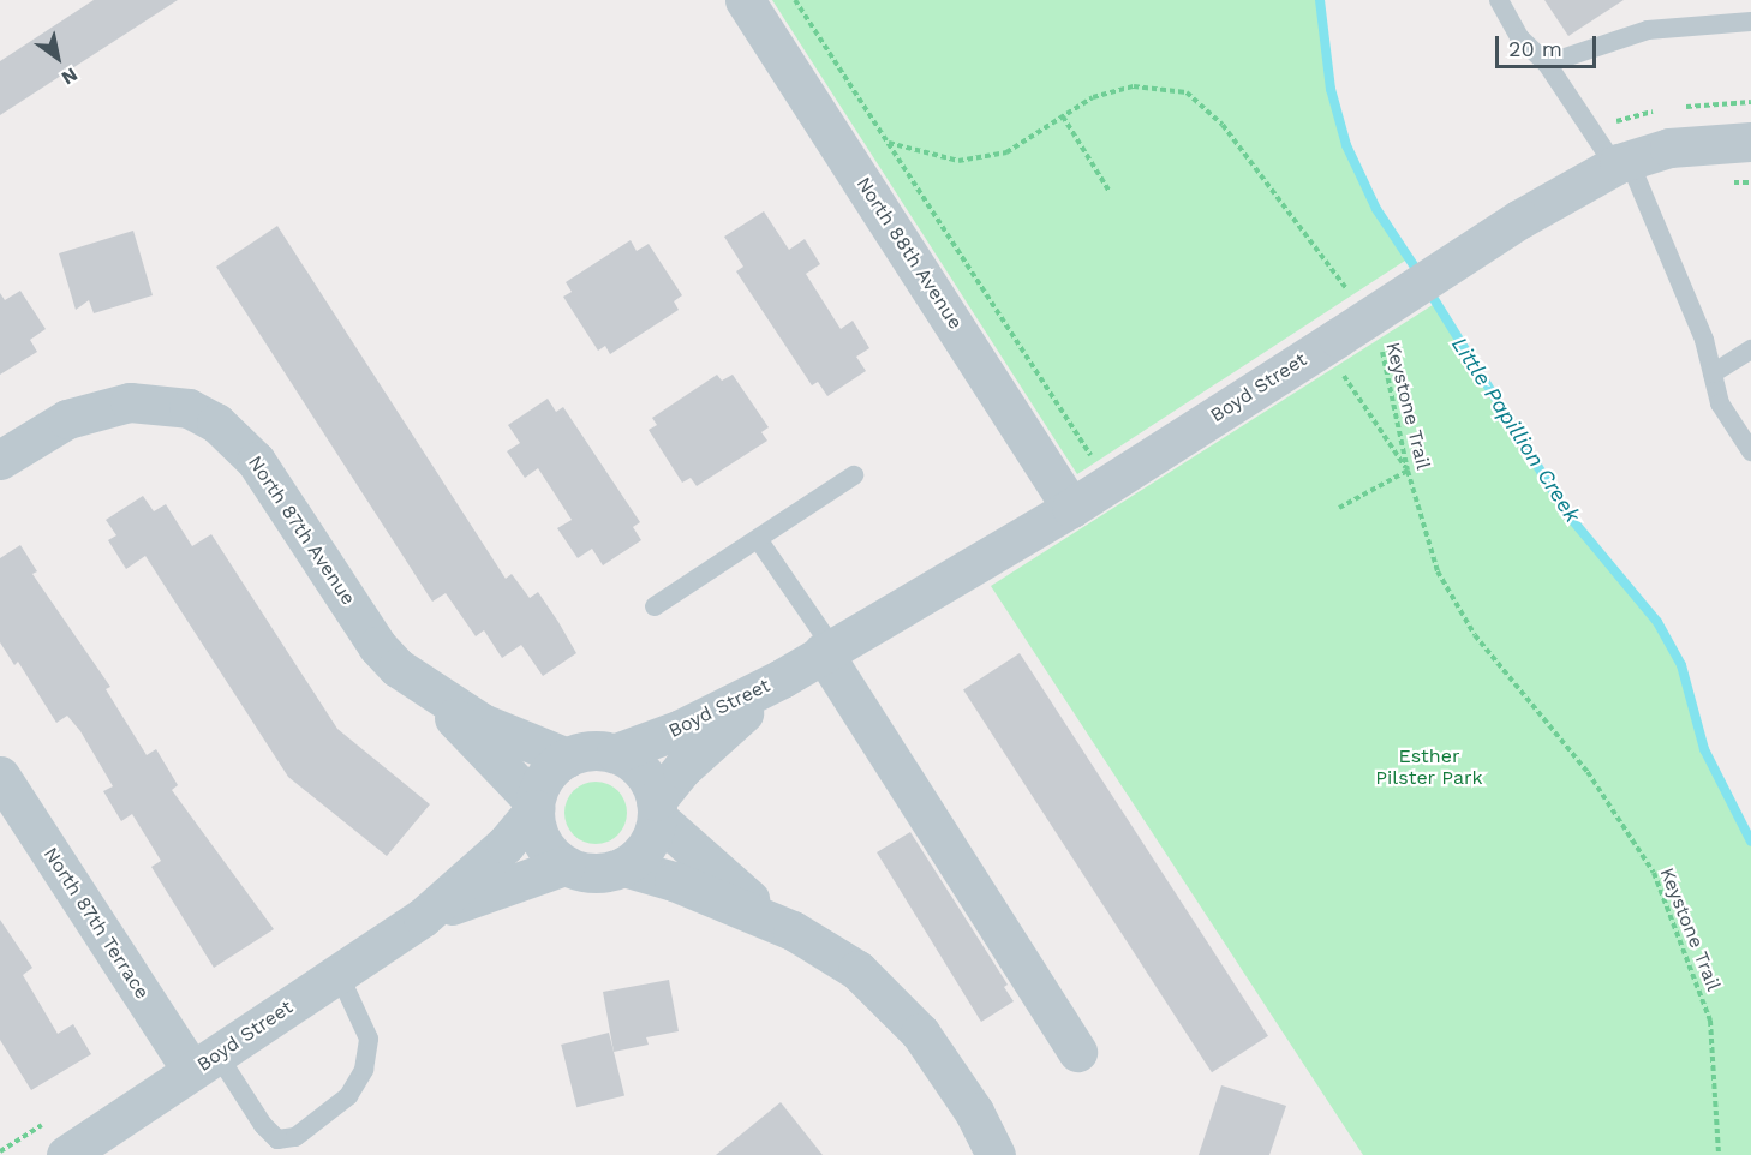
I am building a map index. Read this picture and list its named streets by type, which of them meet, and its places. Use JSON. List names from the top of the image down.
{
  "streets": {
    "street": [
      "North 88th Avenue",
      "Boyd Street",
      "North 87th Avenue",
      "North 87th Terrace"
    ],
    "path": ["Keystone Trail"]
  },
  "crossings": [
    ["North 88th Avenue", "Boyd Street"],
    ["Boyd Street", "North 87th Avenue"],
    ["Boyd Street", "North 87th Terrace"]
  ],
  "water": ["Little Papillion Creek"],
  "parks": ["Esther Pilster Park"],
  "scale_bar": "20 m",
  "north": "bottom right"
}
